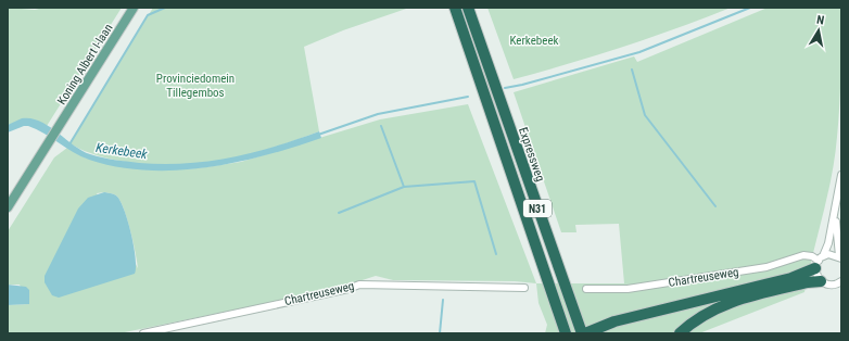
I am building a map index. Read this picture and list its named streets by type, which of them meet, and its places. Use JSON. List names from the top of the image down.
{
  "streets": {
    "highway": ["Expressweg", "N31"],
    "main road": ["Koning Albert I-laan"],
    "street": ["Chartreuseweg"]
  },
  "water": ["Kerkebeek"],
  "parks": ["Kerkebeek", "Provinciedomein Tillegembos"],
  "north": "top"
}
